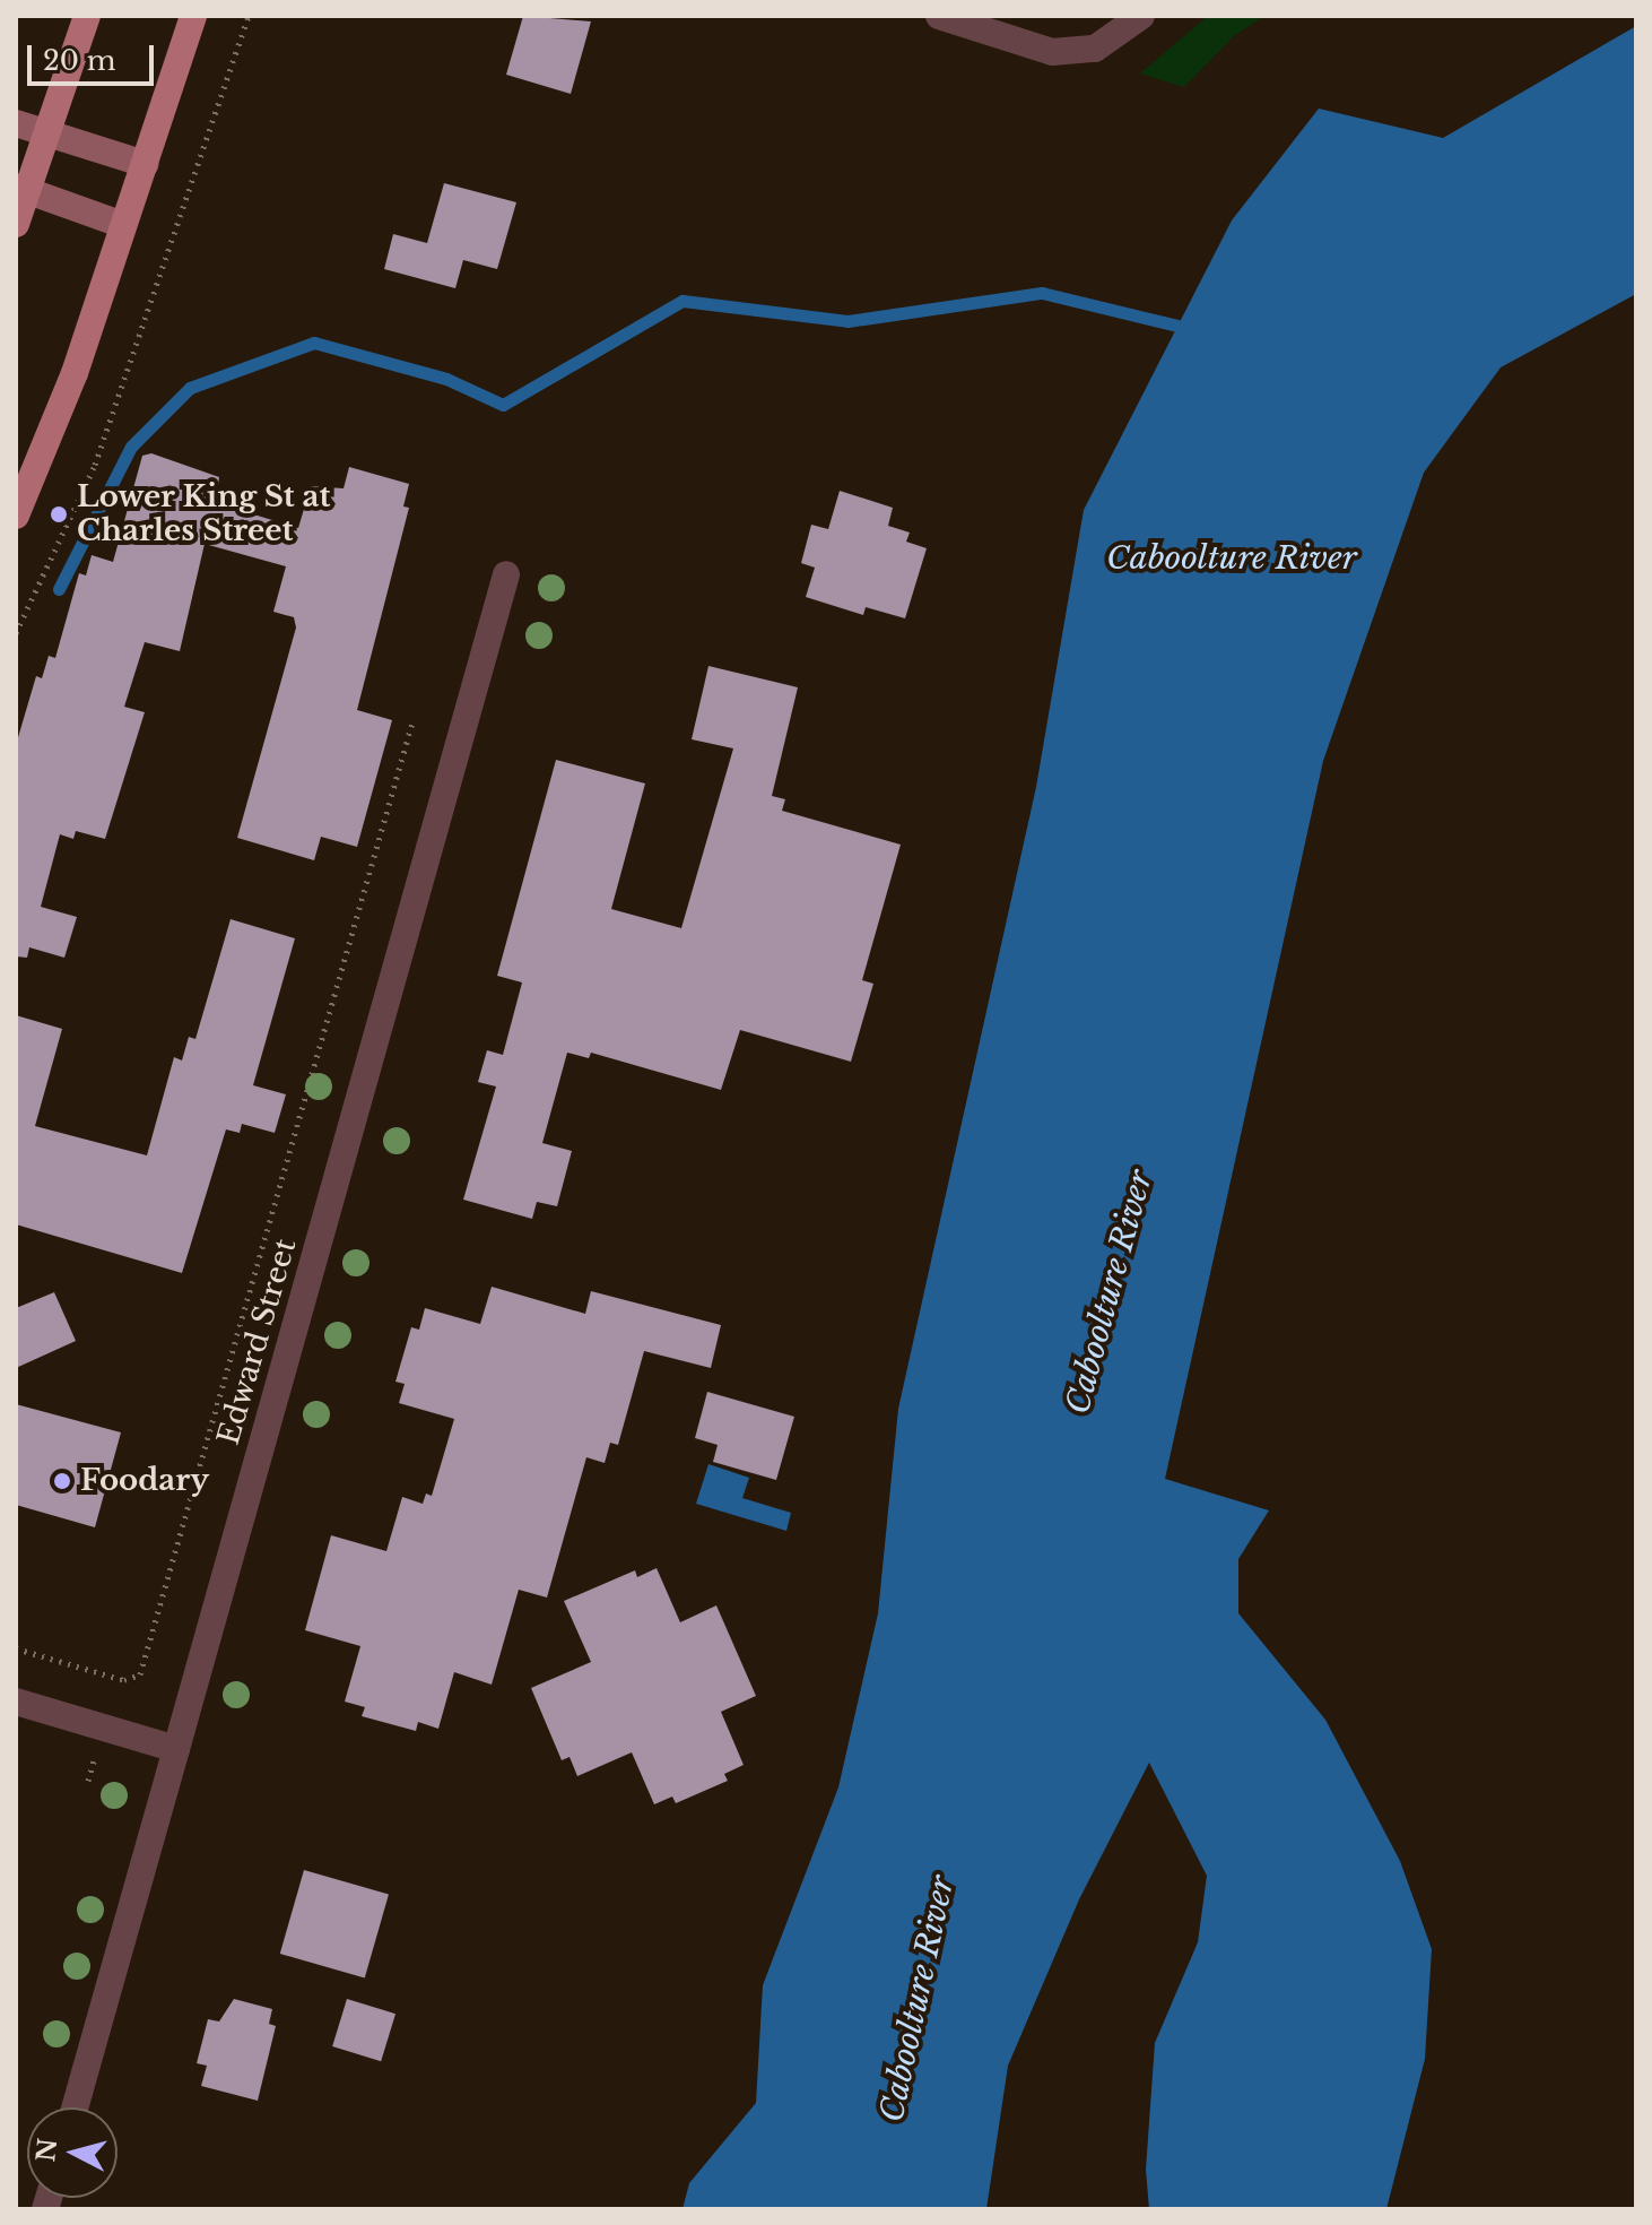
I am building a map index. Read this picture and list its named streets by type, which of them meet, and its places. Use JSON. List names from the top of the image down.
{
  "streets": {
    "street": ["Edward Street"]
  },
  "water": ["Caboolture River"],
  "places": ["Lower King St at Charles Street", "Foodary"],
  "scale_bar": "20 m",
  "north": "left"
}
